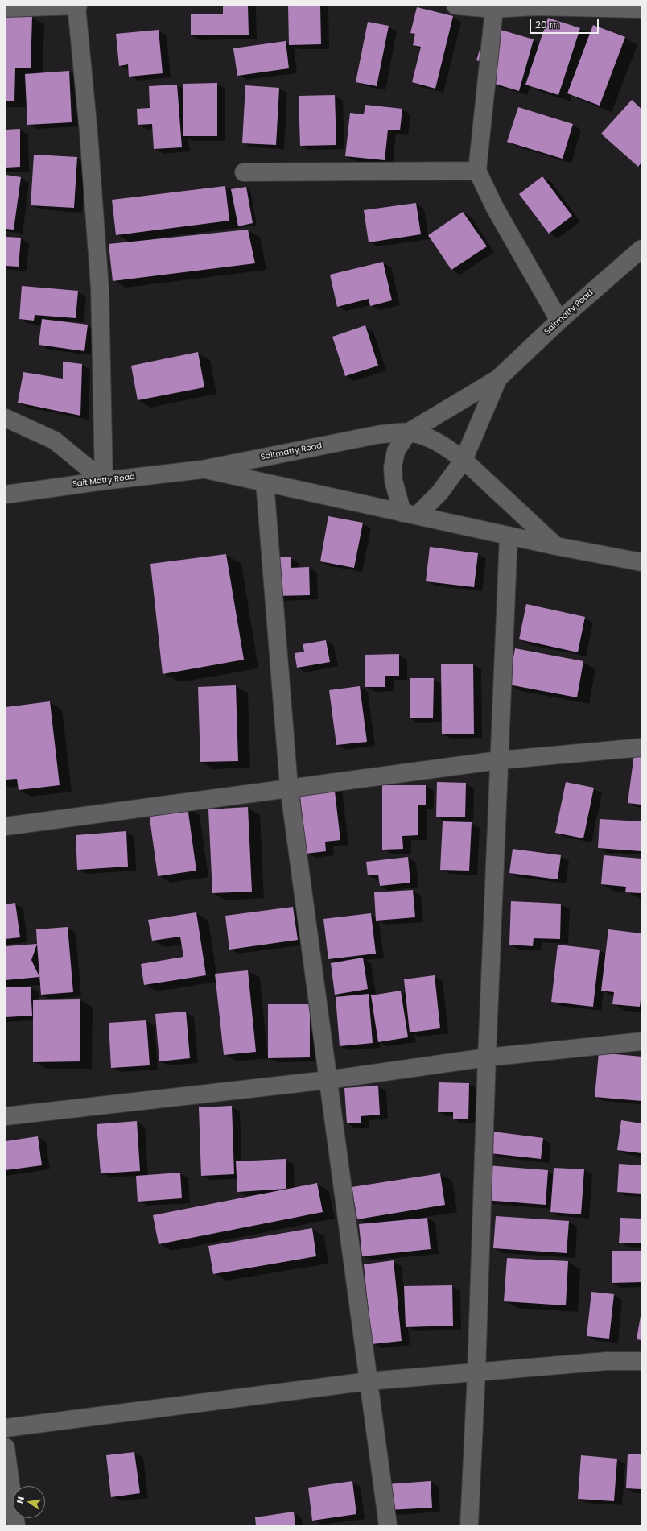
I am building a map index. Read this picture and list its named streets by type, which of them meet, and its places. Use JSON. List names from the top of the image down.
{
  "streets": {
    "street": ["Saitmatty Road", "Sait Matty Road"]
  },
  "crossings": [
    ["Saitmatty Road", "Sait Matty Road"]
  ],
  "scale_bar": "20 m",
  "north": "left"
}
